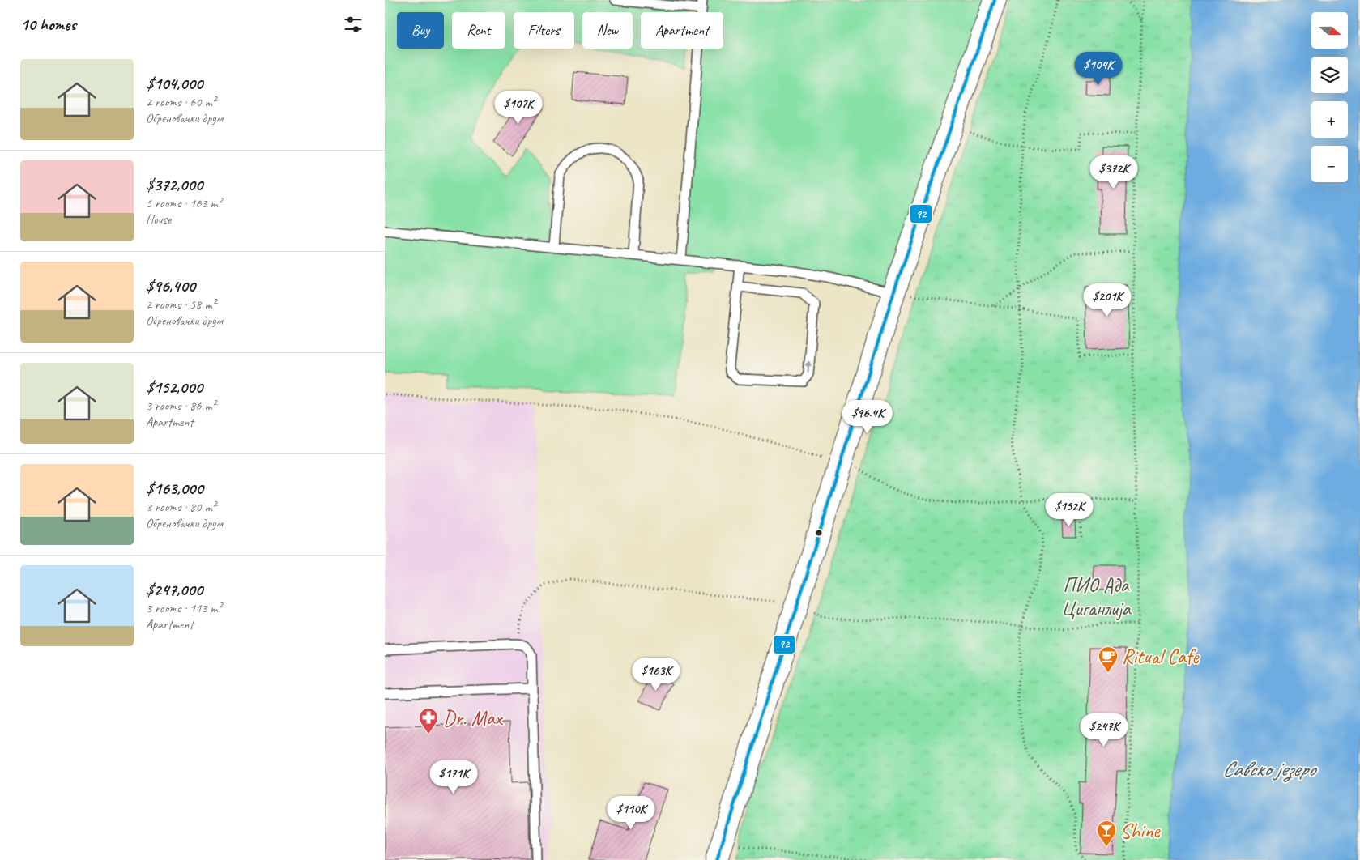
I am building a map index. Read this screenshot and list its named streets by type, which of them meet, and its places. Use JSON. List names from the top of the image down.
{
  "water": ["Савско језеро"],
  "parks": ["ПИО Ада Циганлија"],
  "places": {
    "cafe": ["Ritual Cafe"],
    "pharmacy": ["Dr. Max"],
    "bar": ["Shine"]
  },
  "lines": ["transit line 92"],
  "north": "right",
  "page": {
    "heading": "10 homes",
    "map_buttons": ["+", "−"],
    "chip": [
      "Buy",
      "Rent",
      "Filters",
      "New",
      "Apartment"
    ],
    "list": [
      {
        "name": "$104,000",
        "note": "2 rooms · 60 m² · Обреновачки друм"
      },
      {
        "name": "$372,000",
        "note": "5 rooms · 163 m² · House"
      },
      {
        "name": "$96,400",
        "note": "2 rooms · 58 m² · Обреновачки друм"
      },
      {
        "name": "$152,000",
        "note": "3 rooms · 86 m² · Apartment"
      },
      {
        "name": "$163,000",
        "note": "3 rooms · 80 m² · Обреновачки друм"
      },
      {
        "name": "$247,000",
        "note": "3 rooms · 113 m² · Apartment"
      }
    ],
    "price": [
      "$104K",
      "$107K",
      "$372K",
      "$201K",
      "$96.4K",
      "$152K",
      "$163K",
      "$247K",
      "$171K",
      "$110K"
    ]
  }
}
